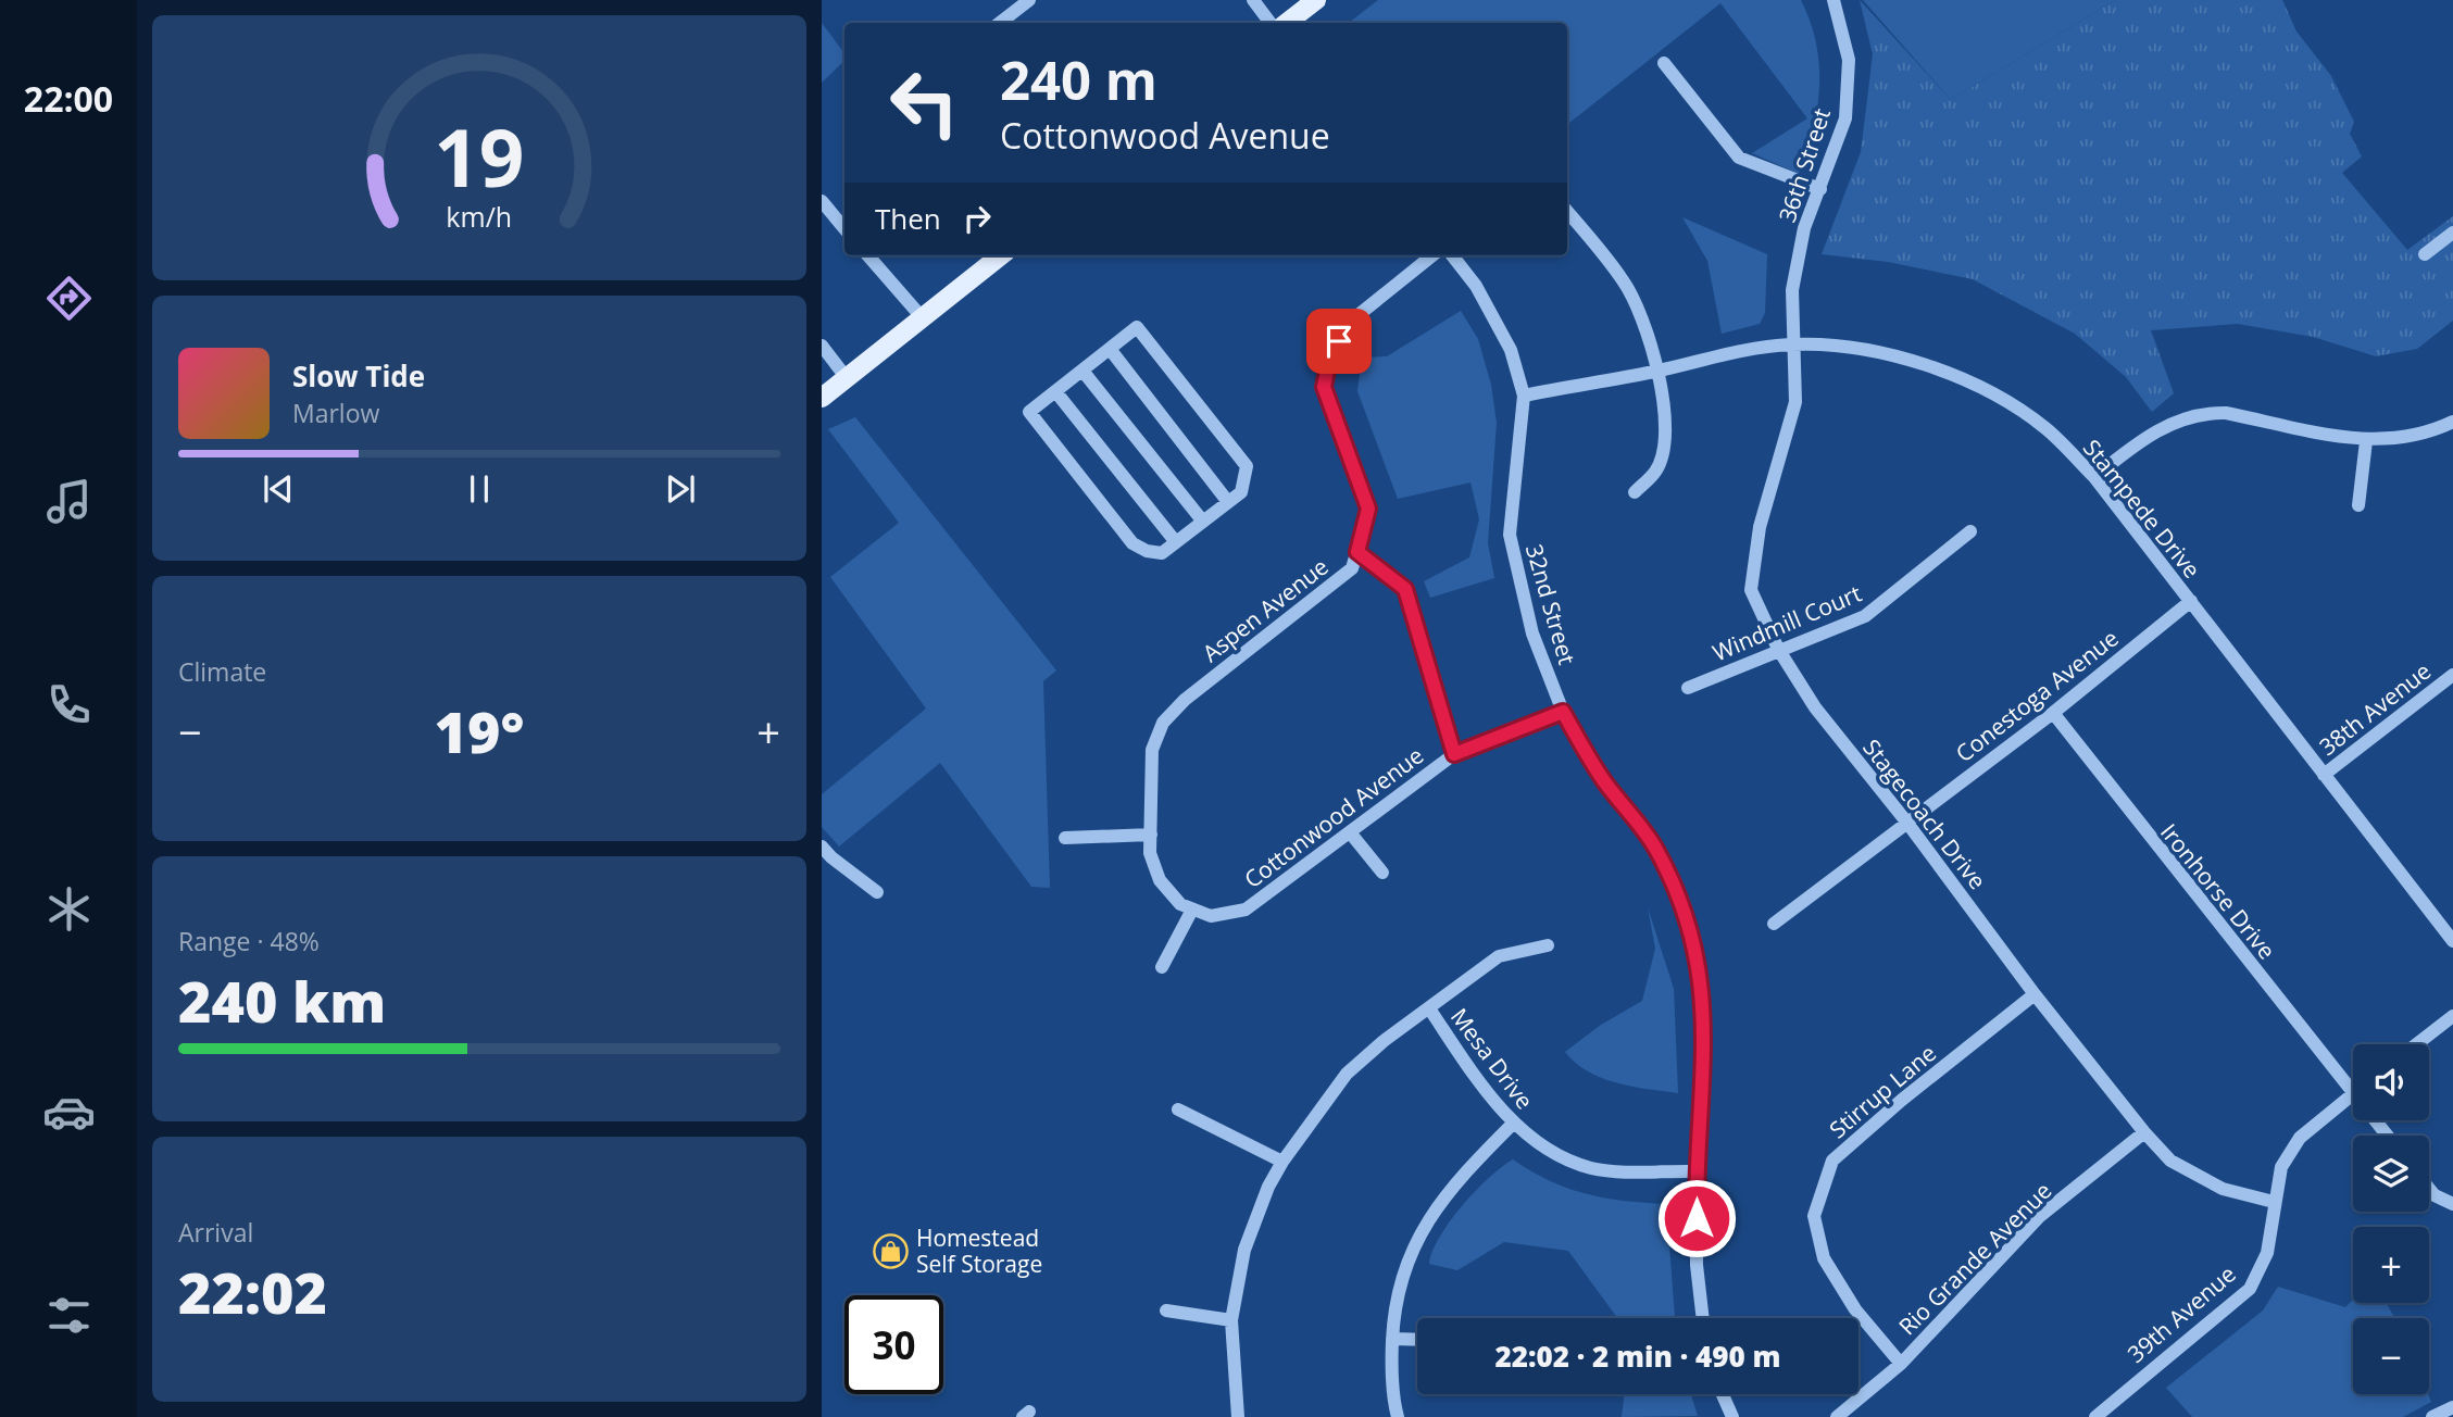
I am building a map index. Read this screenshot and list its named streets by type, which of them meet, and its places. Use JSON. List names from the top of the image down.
{
  "streets": {
    "street": [
      "36th Street",
      "Stampede Drive",
      "32nd Street",
      "Aspen Avenue",
      "Windmill Court",
      "Conestoga Avenue",
      "38th Avenue",
      "Stagecoach Drive",
      "Cottonwood Avenue",
      "Ironhorse Drive",
      "Mesa Drive",
      "Stirrup Lane",
      "Rio Grande Avenue",
      "39th Avenue"
    ]
  },
  "crossings": [
    ["36th Street", "Stampede Drive"],
    ["36th Street", "Stagecoach Drive"],
    ["Stampede Drive", "32nd Street"],
    ["Stampede Drive", "Conestoga Avenue"],
    ["Stampede Drive", "38th Avenue"],
    ["Stampede Drive", "Stagecoach Drive"],
    ["32nd Street", "Cottonwood Avenue"],
    ["32nd Street", "Mesa Drive"],
    ["Aspen Avenue", "Cottonwood Avenue"],
    ["Windmill Court", "Stagecoach Drive"],
    ["Conestoga Avenue", "Stagecoach Drive"],
    ["Conestoga Avenue", "Ironhorse Drive"],
    ["Stagecoach Drive", "Stirrup Lane"],
    ["Stagecoach Drive", "Rio Grande Avenue"],
    ["Stagecoach Drive", "39th Avenue"],
    ["Ironhorse Drive", "39th Avenue"],
    ["Stirrup Lane", "Rio Grande Avenue"]
  ],
  "places": {
    "shop": ["Homestead Self Storage"]
  },
  "page": {
    "tabs": "22:00",
    "turn": ["240 m", "Cottonwood Avenue"],
    "then": "Then",
    "song": ["Slow Tide", "Marlow"],
    "tile": [
      "Climate",
      ["Range · 48%", "240 km"],
      ["Arrival", "22:02"]
    ],
    "heat": ["−", "19°", "+"],
    "map_buttons": ["+", "−"],
    "limit": "30",
    "trip": "22:02 · 2 min · 490 m",
    "gauge": ["19", "km/h"]
  }
}
